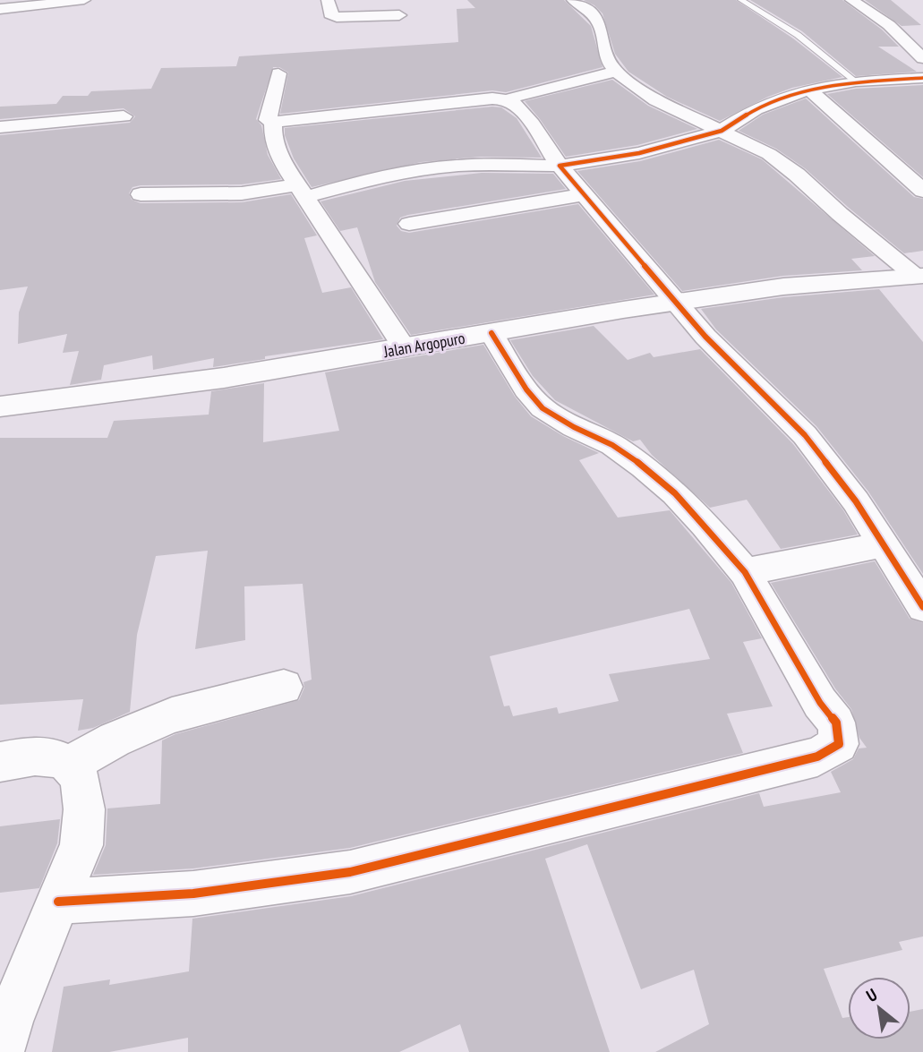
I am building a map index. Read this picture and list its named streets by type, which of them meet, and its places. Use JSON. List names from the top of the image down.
{
  "streets": {
    "street": ["Jalan Argopuro"]
  },
  "north": "top left"
}
